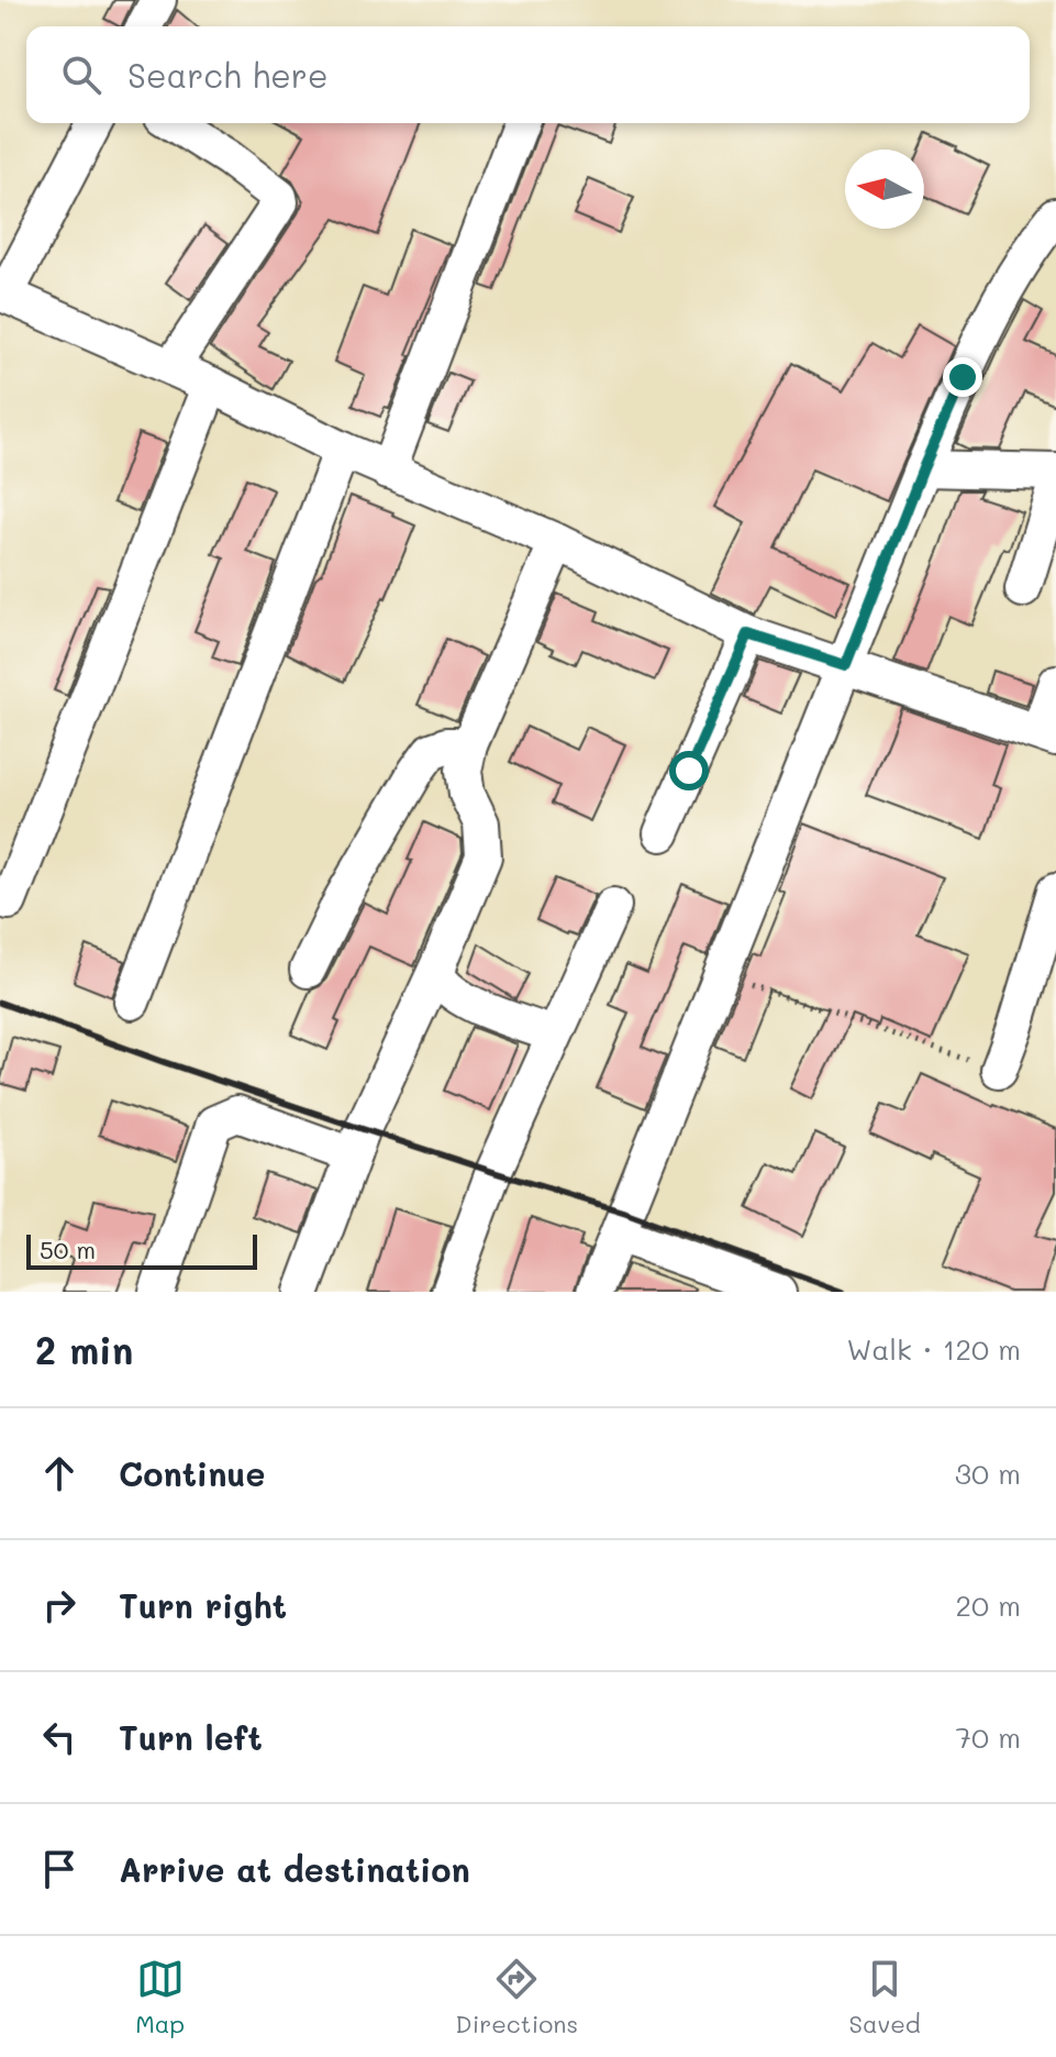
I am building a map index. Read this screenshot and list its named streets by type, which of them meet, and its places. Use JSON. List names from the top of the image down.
{
  "scale_bar": "50 m",
  "north": "left",
  "page": {
    "search": "Search here",
    "scale": "50 m",
    "heading": ["2 min", "Walk · 120 m"],
    "list": [
      ["Continue", "30 m"],
      ["Turn right", "20 m"],
      ["Turn left", "70 m"],
      "Arrive at destination"
    ],
    "nav": ["Map", "Directions", "Saved"]
  }
}
